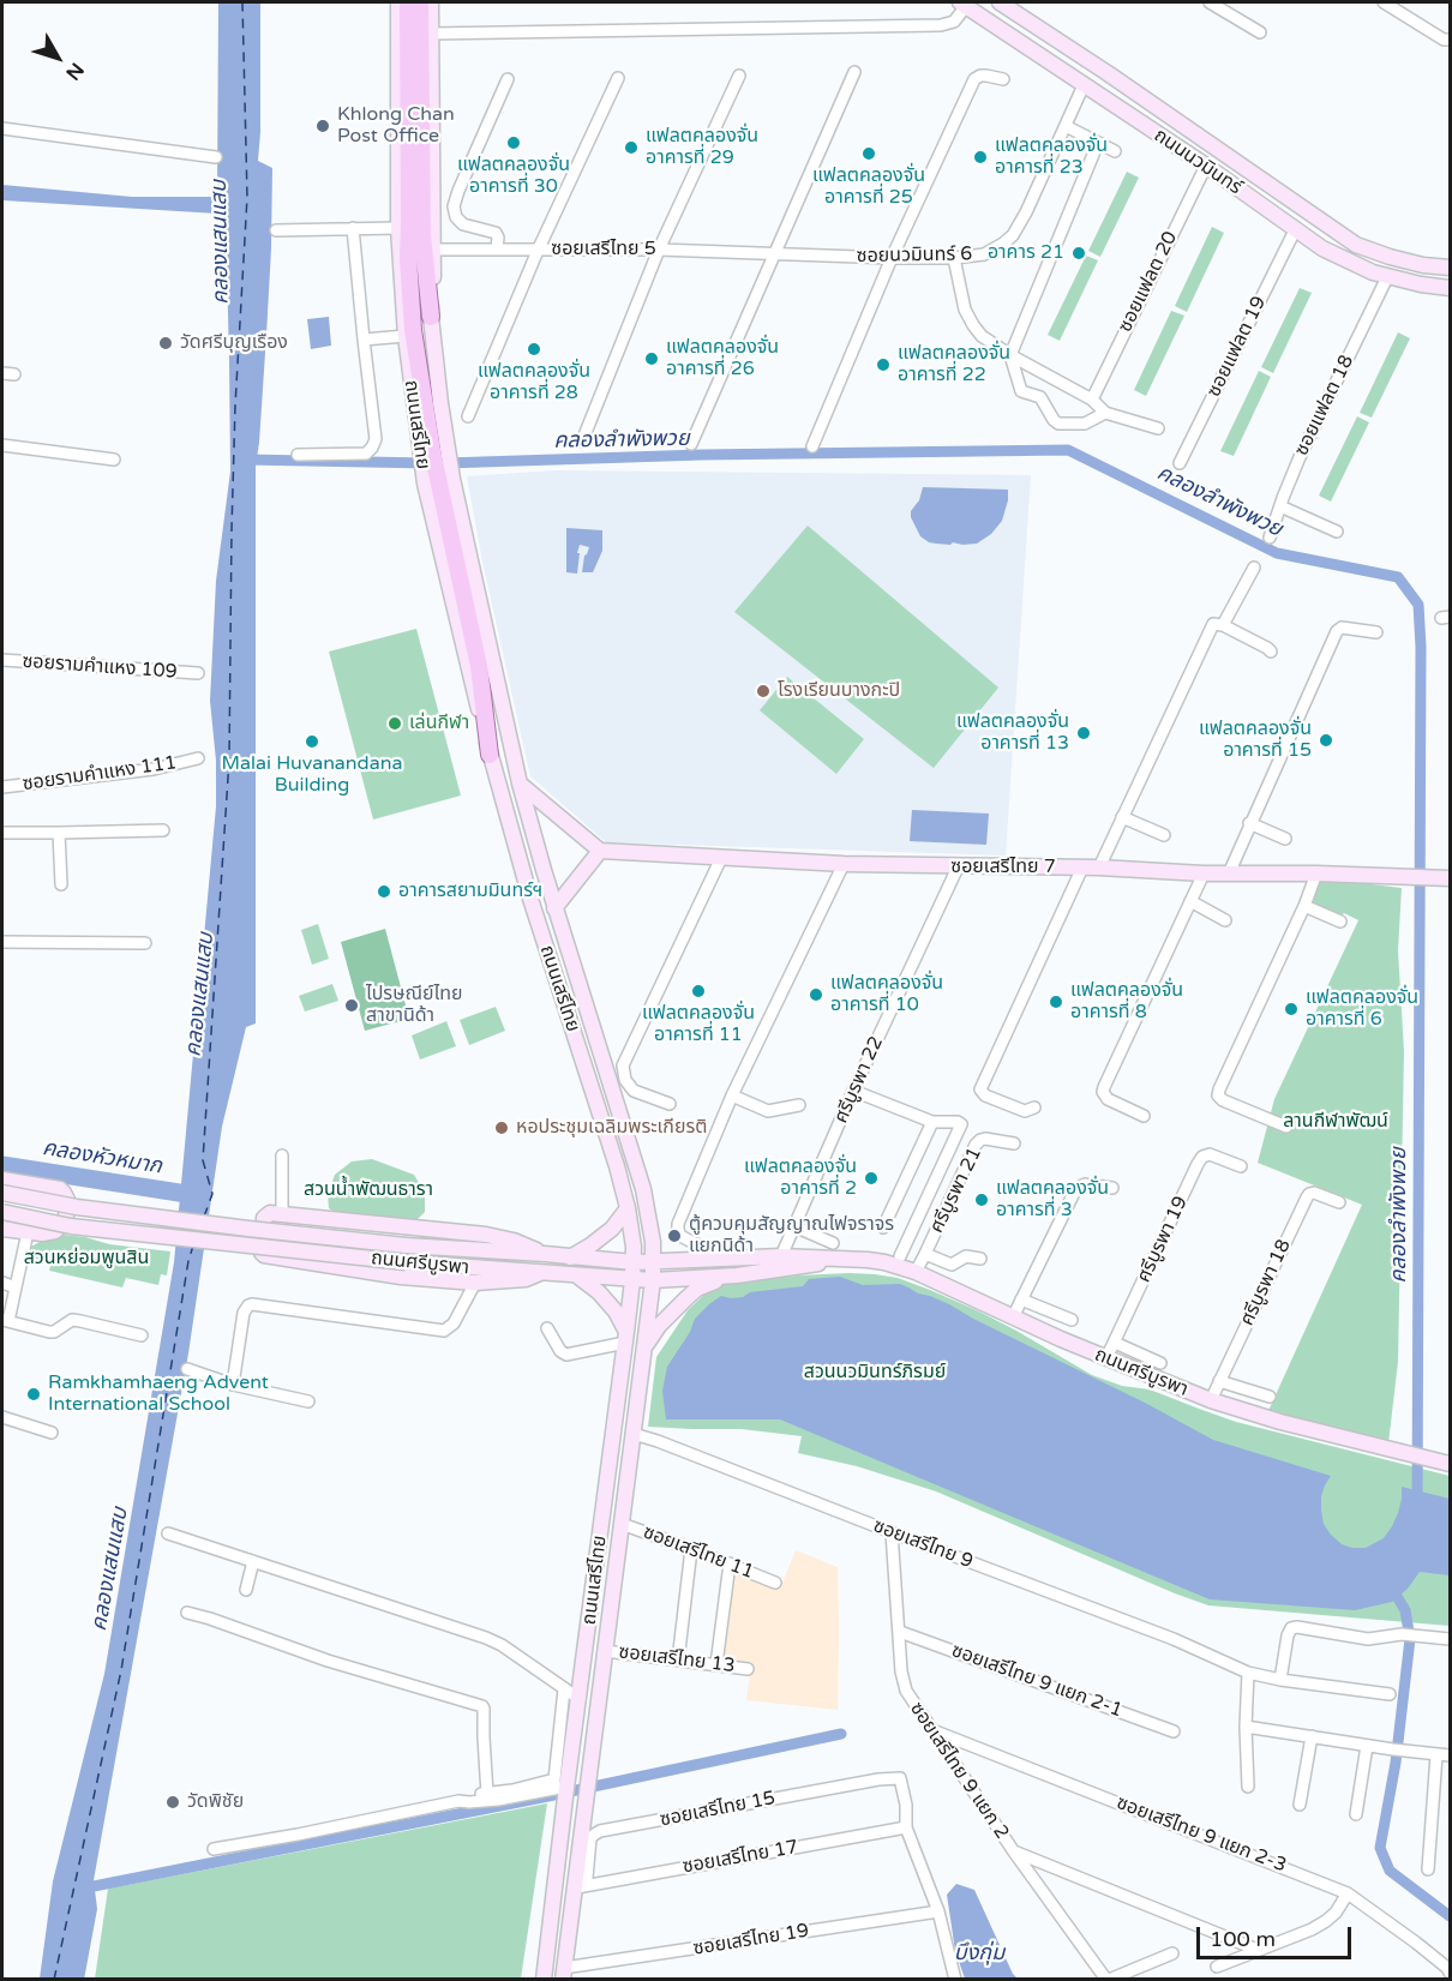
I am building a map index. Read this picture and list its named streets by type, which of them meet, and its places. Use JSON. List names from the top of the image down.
{
  "streets": {
    "main road": [
      "ถนนนวมินทร์",
      "ถนนเสรีไทย",
      "ซอยเสรีไทย 7",
      "ถนนศรีบูรพา"
    ],
    "street": [
      "ซอยเสรีไทย 5",
      "ซอยนวมินทร์ 6",
      "ซอยแฟลต 20",
      "ซอยแฟลต 19",
      "ซอยแฟลต 18",
      "ซอยรามคำแหง 109",
      "ซอยรามคำแหง 111",
      "ศรีบูรพา 22",
      "ศรีบูรพา 21",
      "ศรีบูรพา 19",
      "ศรีบูรพา 18",
      "ซอยเสรีไทย 9",
      "ซอยเสรีไทย 11",
      "ซอยเสรีไทย 13",
      "ซอยเสรีไทย 9 แยก 2-1",
      "ซอยเสรีไทย 9 แยก 2",
      "ซอยเสรีไทย 15",
      "ซอยเสรีไทย 9 แยก 2-3",
      "ซอยเสรีไทย 17",
      "ซอยเสรีไทย 19"
    ]
  },
  "crossings": [
    ["ถนนนวมินทร์", "ซอยนวมินทร์ 6"],
    ["ถนนนวมินทร์", "ซอยแฟลต 20"],
    ["ถนนนวมินทร์", "ซอยแฟลต 19"],
    ["ถนนนวมินทร์", "ซอยแฟลต 18"],
    ["ซอยเสรีไทย 5", "ซอยนวมินทร์ 6"],
    ["ซอยเสรีไทย 5", "ถนนเสรีไทย"],
    ["ถนนเสรีไทย", "ถนนศรีบูรพา"],
    ["ถนนเสรีไทย", "ซอยเสรีไทย 9"],
    ["ถนนเสรีไทย", "ซอยเสรีไทย 11"],
    ["ถนนเสรีไทย", "ซอยเสรีไทย 13"],
    ["ถนนเสรีไทย", "ซอยเสรีไทย 15"],
    ["ถนนเสรีไทย", "ซอยเสรีไทย 17"],
    ["ถนนเสรีไทย", "ซอยเสรีไทย 19"],
    ["ซอยเสรีไทย 7", "ศรีบูรพา 22"],
    ["ศรีบูรพา 22", "ถนนศรีบูรพา"],
    ["ศรีบูรพา 21", "ถนนศรีบูรพา"],
    ["ศรีบูรพา 19", "ถนนศรีบูรพา"],
    ["ถนนศรีบูรพา", "ศรีบูรพา 18"],
    ["ซอยเสรีไทย 9", "ซอยเสรีไทย 9 แยก 2"],
    ["ซอยเสรีไทย 9 แยก 2-1", "ซอยเสรีไทย 9 แยก 2"],
    ["ซอยเสรีไทย 9 แยก 2", "ซอยเสรีไทย 9 แยก 2-3"],
    ["ซอยเสรีไทย 15", "ซอยเสรีไทย 17"]
  ],
  "water": [
    "คลองแสนแสบ",
    "คลองลำพังพวย",
    "คลองหัวหมาก",
    "บึงกุ่ม"
  ],
  "parks": [
    "ลานกีฬาพัฒน์",
    "สวนน้ำพัฒนธารา",
    "สวนหย่อมพูนสิน",
    "สวนนวมินทร์ภิรมย์"
  ],
  "places": [
    "Khlong Chan Post Office",
    "แฟลตคลองจั่น อาคารที่ 30",
    "แฟลตคลองจั่น อาคารที่ 29",
    "แฟลตคลองจั่น อาคารที่ 25",
    "แฟลตคลองจั่น อาคารที่ 23",
    "อาคาร 21",
    "วัดศรีบุญเรือง",
    "แฟลตคลองจั่น อาคารที่ 28",
    "แฟลตคลองจั่น อาคารที่ 26",
    "แฟลตคลองจั่น อาคารที่ 22",
    "โรงเรียนบางกะปิ",
    "เล่นกีฬา",
    "แฟลตคลองจั่น อาคารที่ 13",
    "แฟลตคลองจั่น อาคารที่ 15",
    "Malai Huvanandana Building",
    "อาคารสยามมินทร์ฯ",
    "แฟลตคลองจั่น อาคารที่ 11",
    "แฟลตคลองจั่น อาคารที่ 10",
    "แฟลตคลองจั่น อาคารที่ 8",
    "ไปรษณีย์ไทย สาขานิด้า",
    "แฟลตคลองจั่น อาคารที่ 6",
    "หอประชุมเฉลิมพระเกียรติ",
    "แฟลตคลองจั่น อาคารที่ 2",
    "แฟลตคลองจั่น อาคารที่ 3",
    "ตู้ควบคุมสัญญาณไฟจราจร แยกนิด้า",
    "Ramkhamhaeng Advent International School",
    "วัดพิชัย"
  ],
  "scale_bar": "100 m",
  "north": "bottom right"
}
